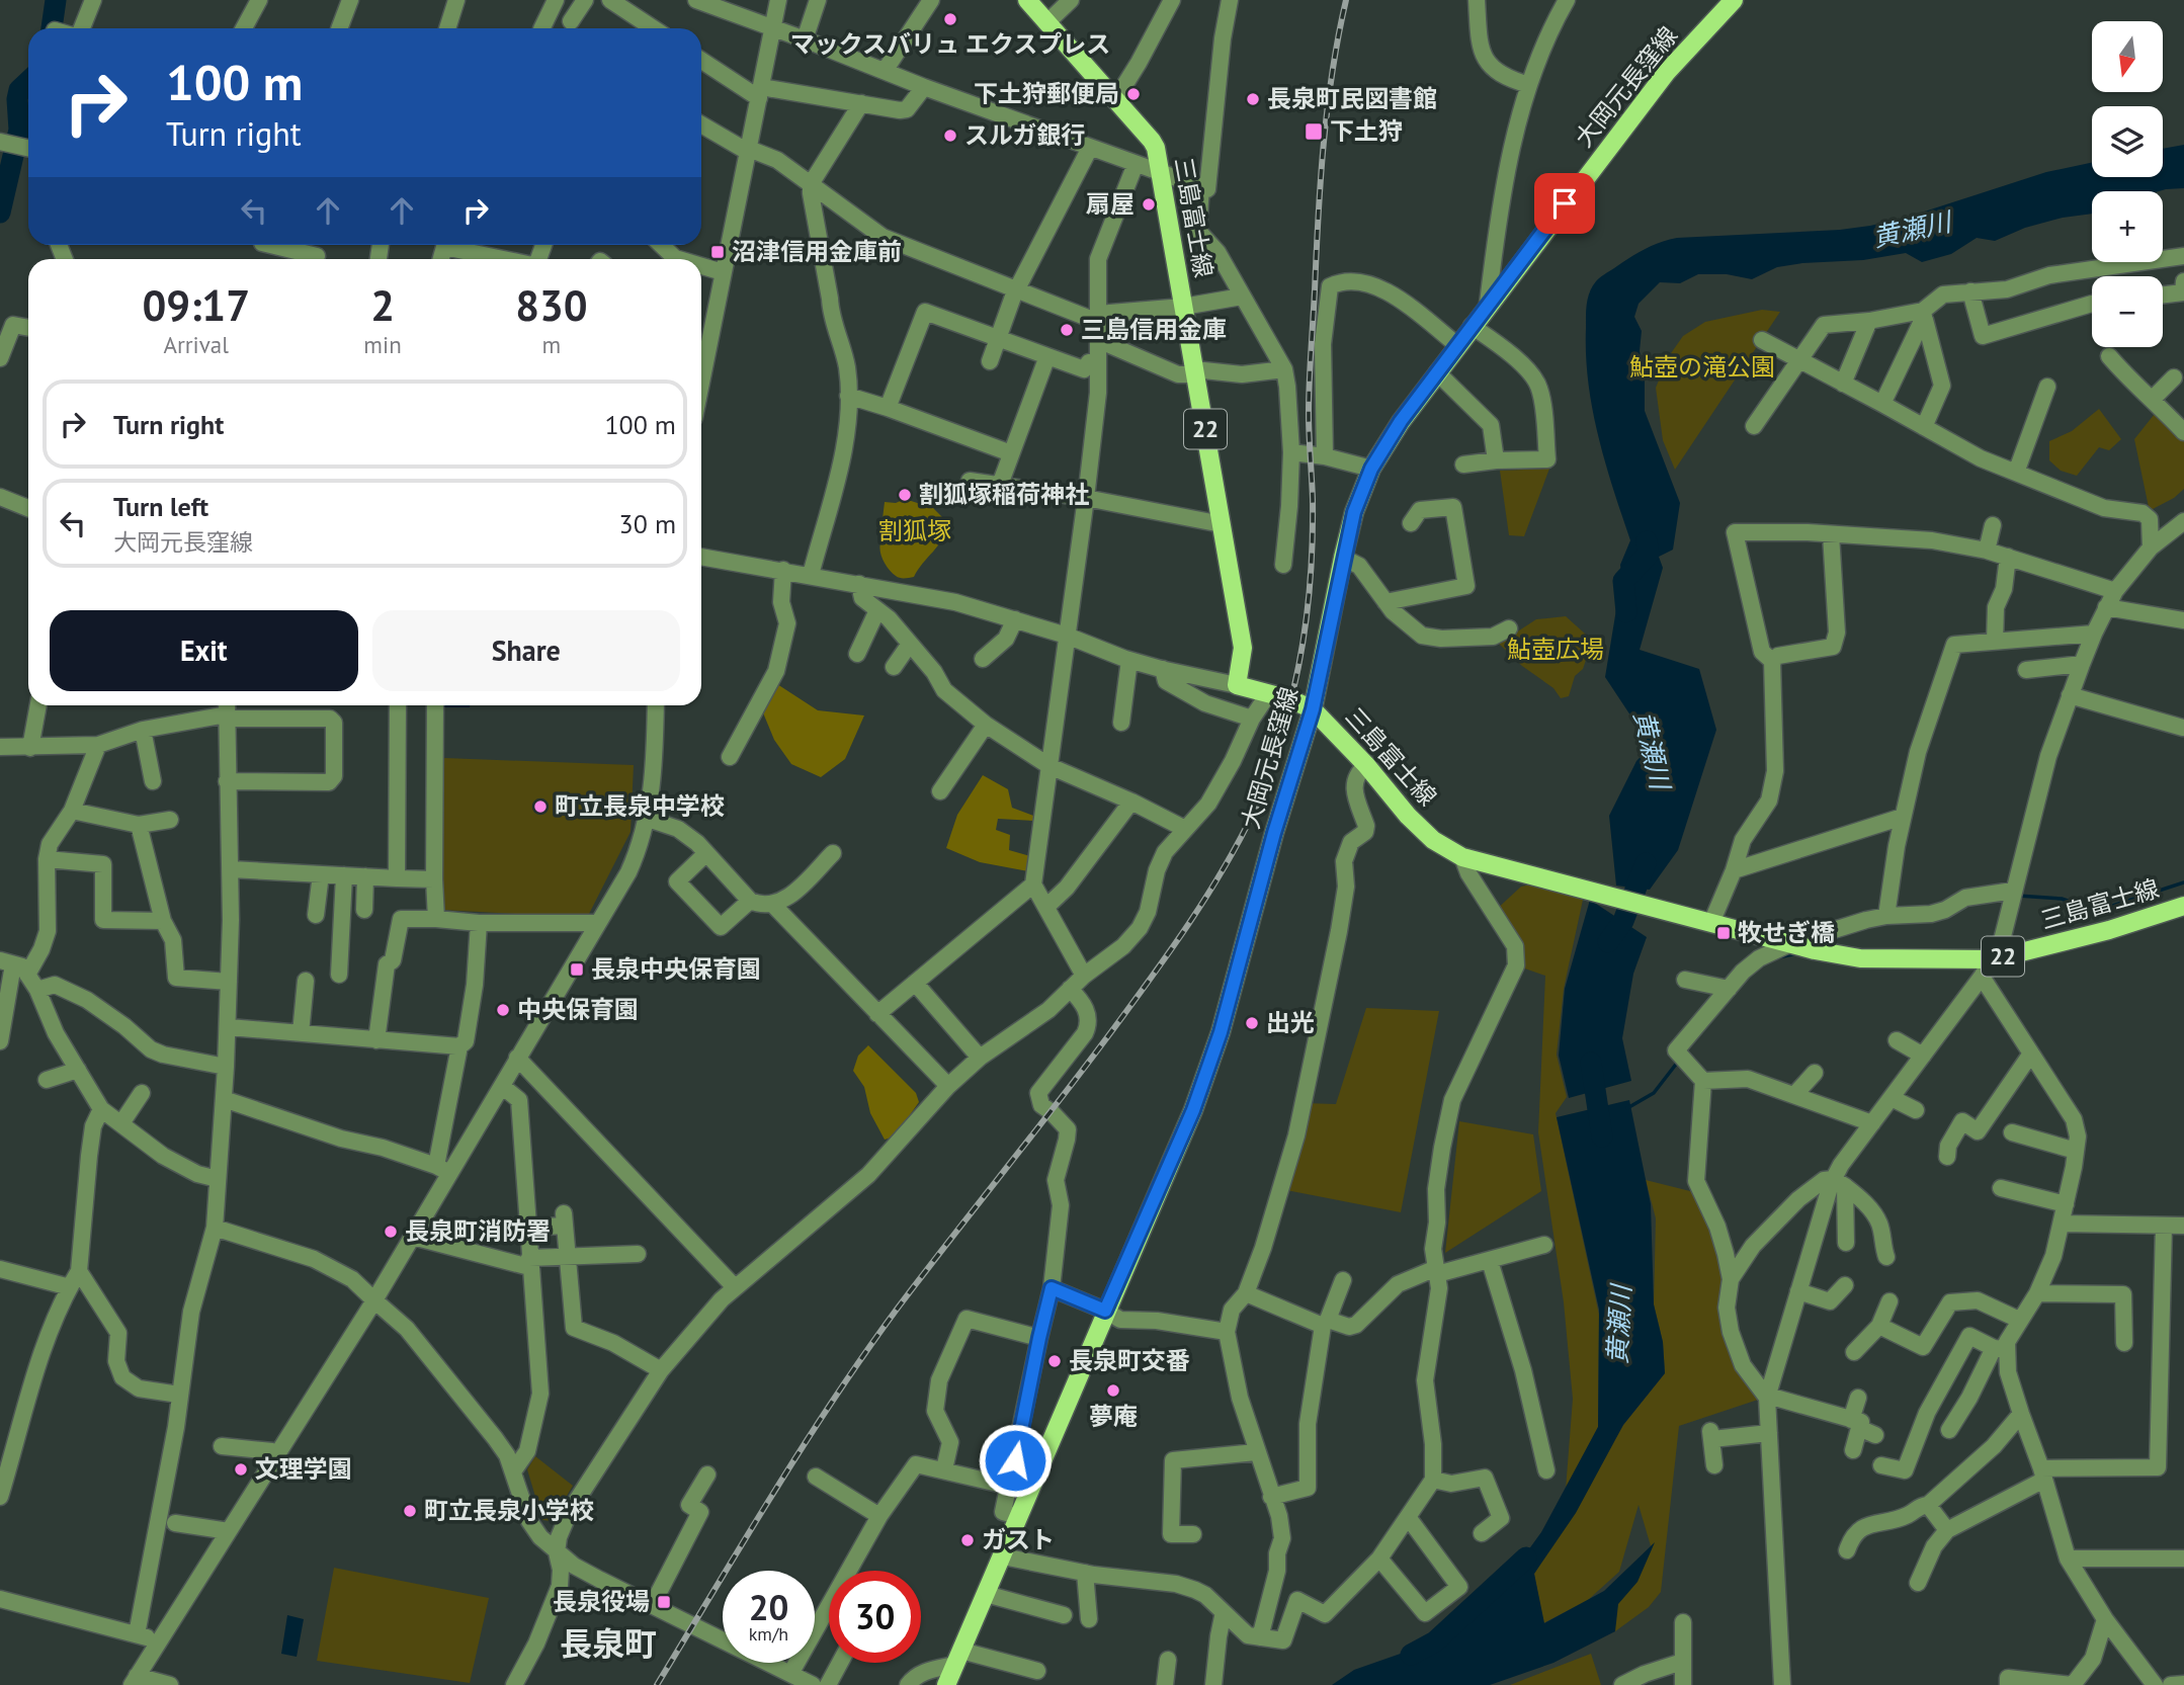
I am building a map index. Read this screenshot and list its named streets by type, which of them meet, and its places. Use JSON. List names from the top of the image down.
{
  "streets": {
    "main road": ["大岡元長窪線", "三島富士線", "22"]
  },
  "crossings": [
    ["大岡元長窪線", "三島富士線"]
  ],
  "districts": ["長泉町"],
  "water": ["黄瀬川"],
  "parks": ["鮎壺の滝公園", "割狐塚", "鮎壺広場"],
  "places": {
    "other": [
      "マックスバリュ エクスプレス",
      "下土狩郵便局",
      "長泉町民図書館",
      "スルガ銀行",
      "扇屋",
      "三島信用金庫",
      "割狐塚稲荷神社",
      "町立長泉中学校",
      "中央保育園",
      "出光",
      "長泉町消防署",
      "長泉町交番",
      "夢庵",
      "文理学園",
      "町立長泉小学校",
      "ガスト"
    ],
    "transit": [
      "下土狩",
      "沼津信用金庫前",
      "牧せぎ橋",
      "長泉中央保育園",
      "長泉役場"
    ]
  },
  "north": "bottom",
  "page": {
    "map_buttons": ["+", "−"],
    "turn": ["100 m", "Turn right"],
    "eta": [
      "09:17",
      "Arrival",
      "2",
      "min",
      "830",
      "m"
    ],
    "list": [
      {
        "name": "Turn right",
        "value": "100 m"
      },
      {
        "name": "Turn left",
        "note": "大岡元長窪線",
        "value": "30 m"
      }
    ],
    "buttons": ["Exit", "Share"],
    "speed": "20 km/h",
    "limit": "30"
  }
}
